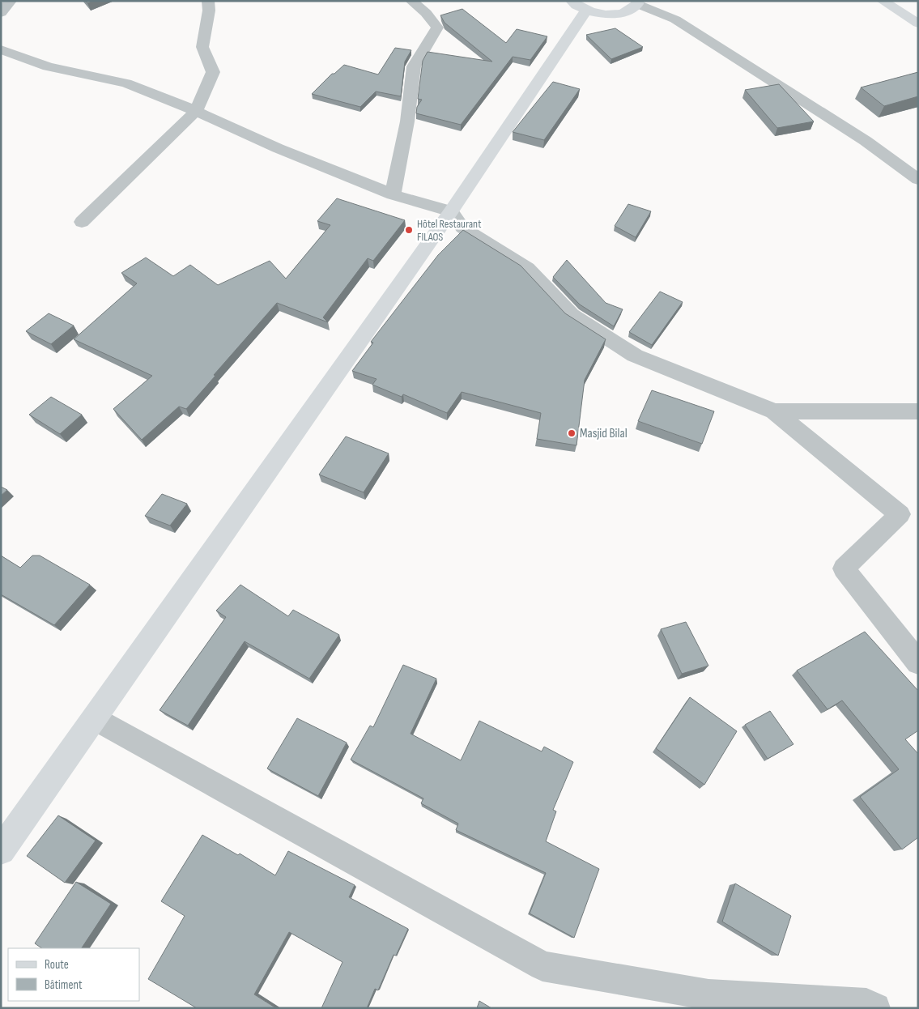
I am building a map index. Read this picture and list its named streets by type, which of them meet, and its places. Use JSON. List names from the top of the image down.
{
  "places": ["Hôtel Restaurant FILAOS", "Masjid Bilal"],
  "legend": ["Route", "Bâtiment"]
}
